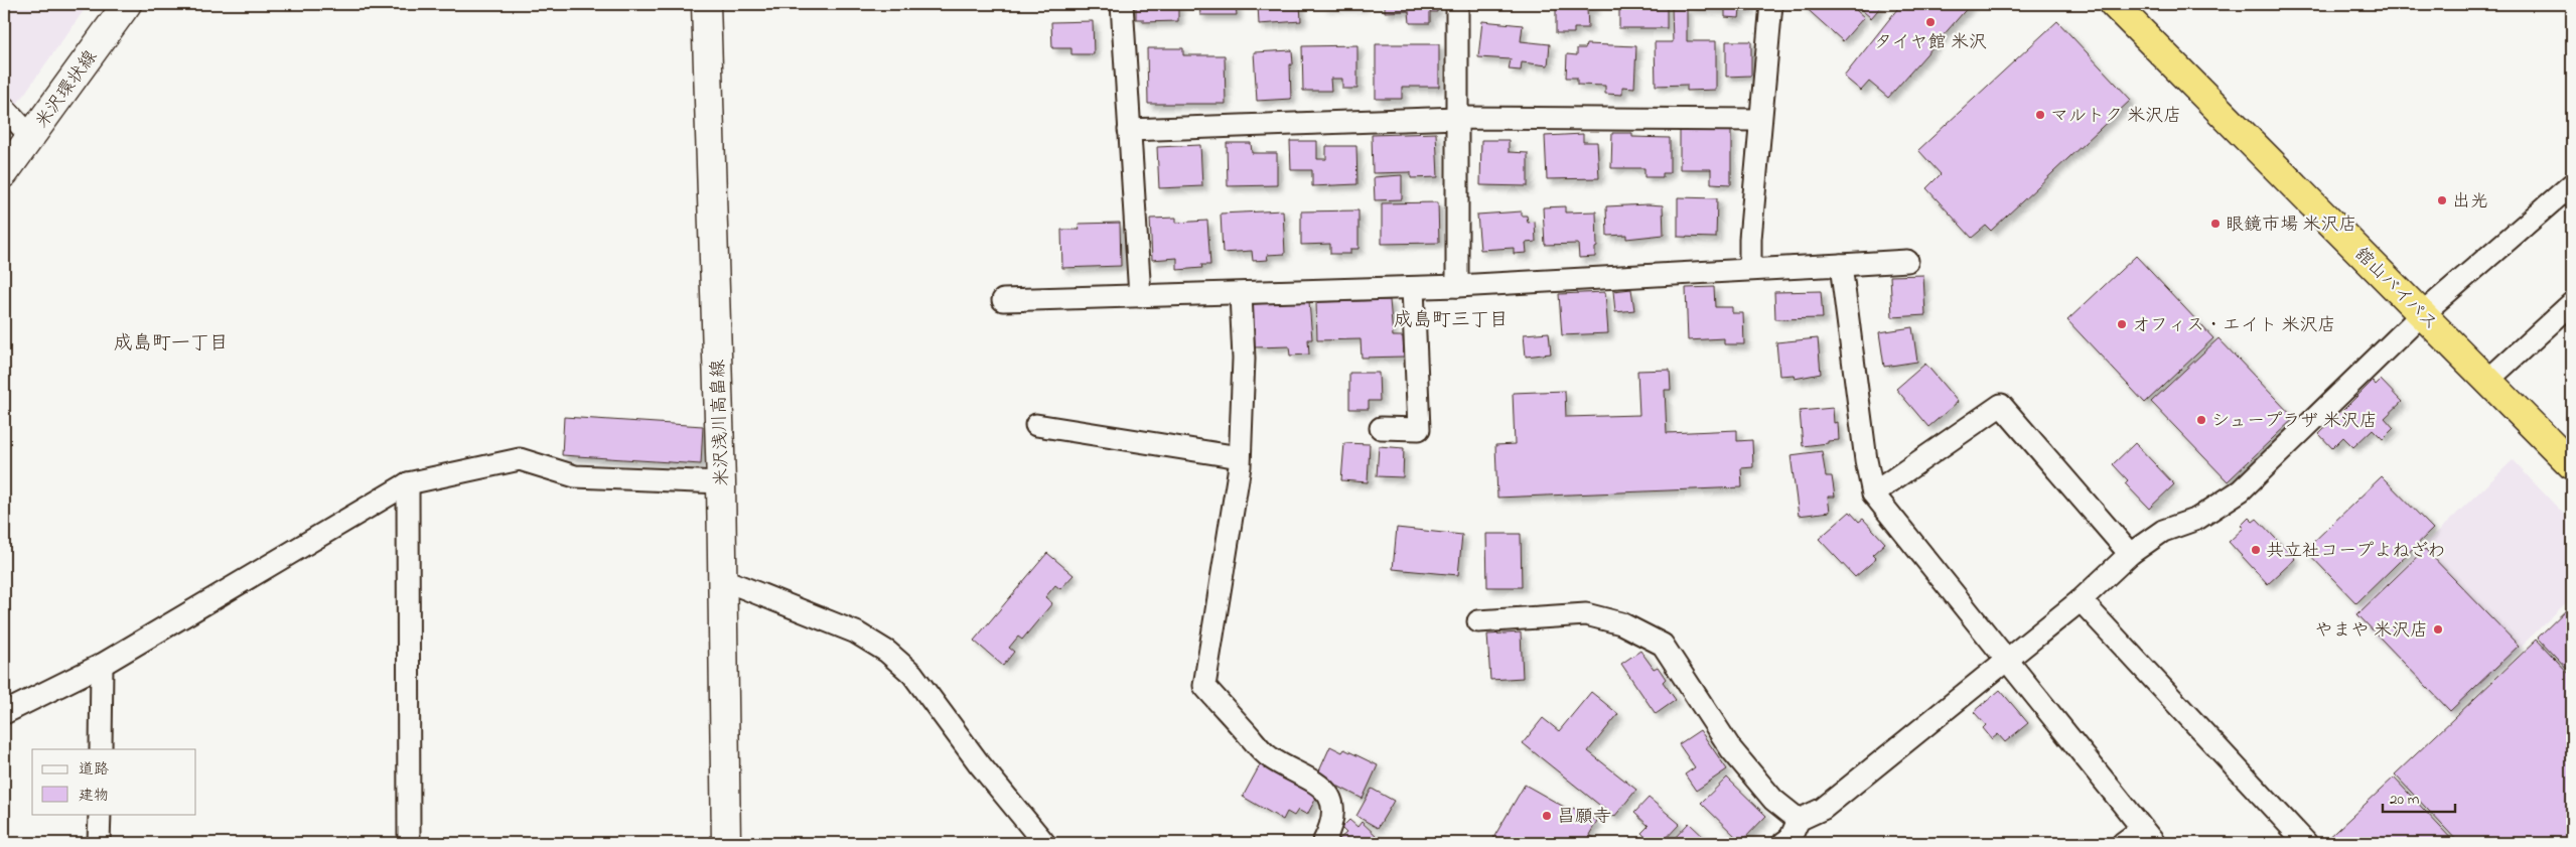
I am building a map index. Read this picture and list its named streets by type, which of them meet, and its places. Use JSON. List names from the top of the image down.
{
  "streets": {
    "highway": ["舘山バイパス"],
    "main road": ["米沢環状線", "米沢浅川高畠線"]
  },
  "districts": ["成島町三丁目", "成島町一丁目"],
  "places": [
    "タイヤ館 米沢",
    "マルトク 米沢店",
    "出光",
    "眼鏡市場 米沢店",
    "オフィス・エイト 米沢店",
    "シュープラザ 米沢店",
    "共立社コープよねざわ",
    "やまや 米沢店",
    "昌願寺"
  ],
  "legend": ["道路", "建物"],
  "scale_bar": "20 m"
}
